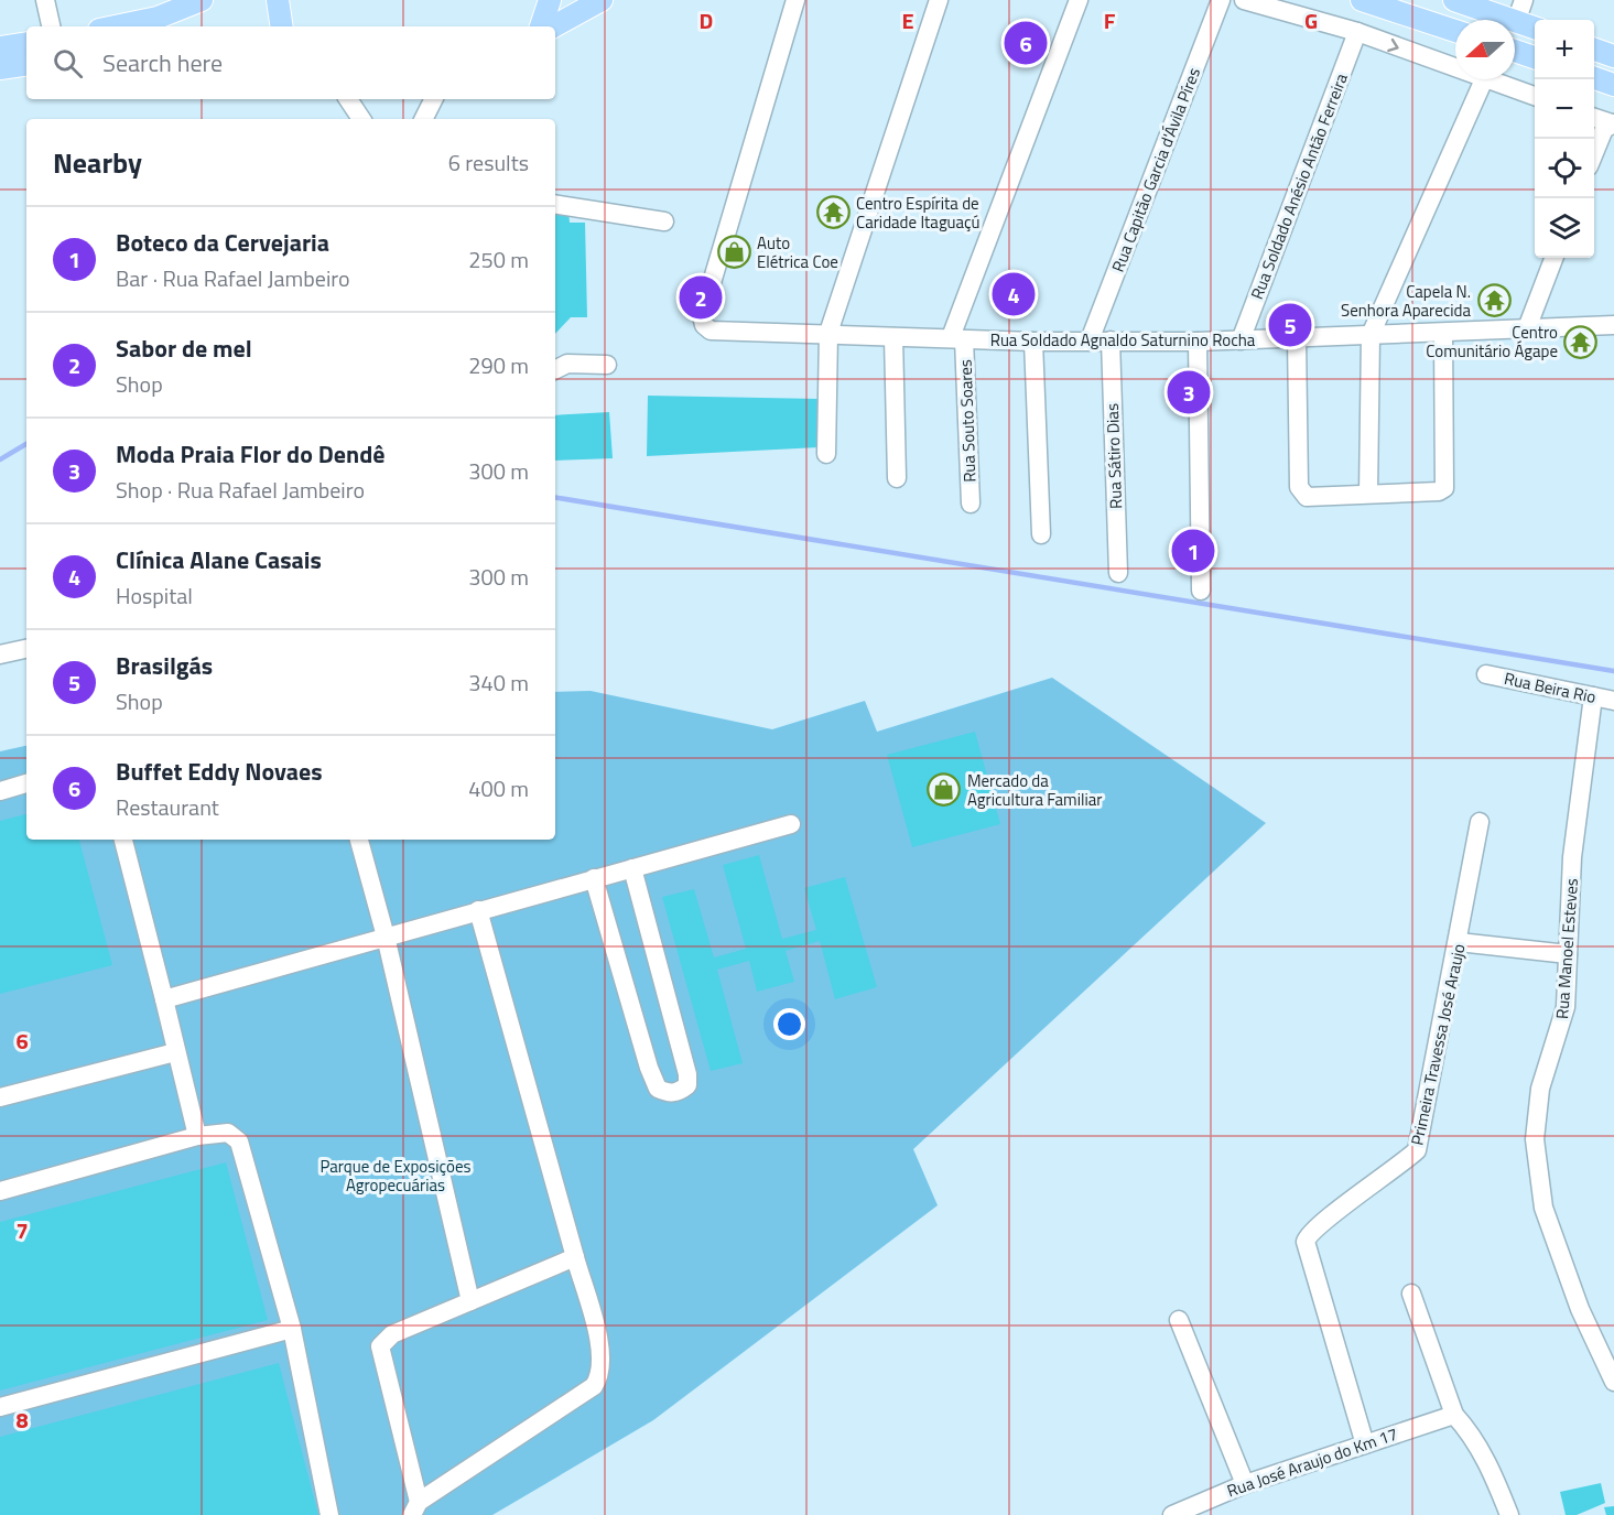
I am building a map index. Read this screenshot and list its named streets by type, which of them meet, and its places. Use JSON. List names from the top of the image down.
{
  "streets": {
    "street": [
      "Rua Capitão Garcia d'Ávila Píres",
      "Rua Soldado Anésio Antão Ferreira",
      "Rua Soldado Agnaldo Saturnino Rocha",
      "Rua Souto Soares",
      "Rua Sátiro Dias",
      "Rua Beira Rio",
      "Rua Manoel Esteves",
      "Primeira Travessa José Araujo",
      "Rua José Araujo do Km 17"
    ]
  },
  "crossings": [
    ["Rua Capitão Garcia d'Ávila Píres", "Rua Soldado Agnaldo Saturnino Rocha"],
    ["Rua Soldado Anésio Antão Ferreira", "Rua Soldado Agnaldo Saturnino Rocha"],
    ["Rua Soldado Agnaldo Saturnino Rocha", "Rua Souto Soares"],
    ["Rua Soldado Agnaldo Saturnino Rocha", "Rua Sátiro Dias"],
    ["Rua Beira Rio", "Rua Manoel Esteves"],
    ["Primeira Travessa José Araujo", "Rua José Araujo do Km 17"]
  ],
  "parks": ["Parque de Exposições Agropecuárias"],
  "places": {
    "temple": ["Centro Espírita de Caridade Itaguaçú", "Capela N. Senhora Aparecida", "Centro Comunitário Ágape"],
    "shop": ["Auto Elétrica Coe", "Mercado da Agricultura Familiar"]
  },
  "north": "left",
  "page": {
    "pins": [
      "6",
      "4",
      "2",
      "5",
      "3",
      "1"
    ],
    "map_buttons": ["+", "−"],
    "search": "Search here",
    "heading": ["Nearby", "6 results"],
    "list": [
      {
        "mark": "1",
        "name": "Boteco da Cervejaria",
        "note": "Bar · Rua Rafael Jambeiro",
        "value": "250 m"
      },
      {
        "mark": "2",
        "name": "Sabor de mel",
        "note": "Shop",
        "value": "290 m"
      },
      {
        "mark": "3",
        "name": "Moda Praia Flor do Dendê",
        "note": "Shop · Rua Rafael Jambeiro",
        "value": "300 m"
      },
      {
        "mark": "4",
        "name": "Clínica Alane Casais",
        "note": "Hospital",
        "value": "300 m"
      },
      {
        "mark": "5",
        "name": "Brasilgás",
        "note": "Shop",
        "value": "340 m"
      },
      {
        "mark": "6",
        "name": "Buffet Eddy Novaes",
        "note": "Restaurant",
        "value": "400 m"
      }
    ]
  },
  "grid": {
    "columns": [
      "D",
      "E",
      "F",
      "G"
    ],
    "rows": ["6", "7", "8"]
  }
}
